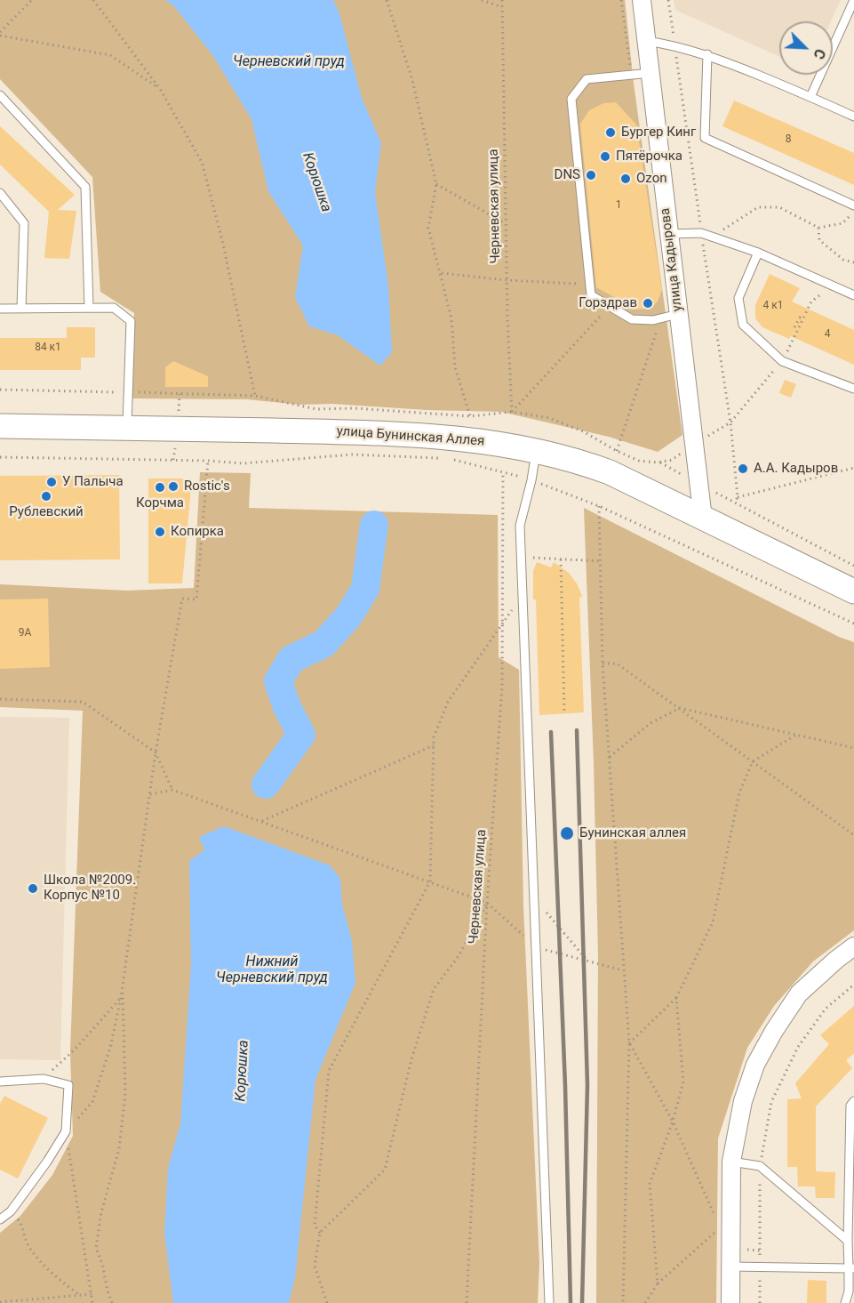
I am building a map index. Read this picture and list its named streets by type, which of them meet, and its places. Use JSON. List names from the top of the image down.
{
  "streets": {
    "street": ["улица Кадырова", "улица Бунинская Аллея"],
    "path": ["Черневская улица"]
  },
  "crossings": [
    ["улица Кадырова", "улица Бунинская Аллея"]
  ],
  "water": ["Черневский пруд", "Корюшка", "Нижний Черневский пруд"],
  "places": [
    "Бургер Кинг",
    "Пятёрочка",
    "DNS",
    "Ozon",
    "Горздрав",
    "А.А. Кадыров",
    "У Палыча",
    "Rostic's",
    "Корчма",
    "Рублевский",
    "Копирка",
    "Бунинская аллея",
    "Школа №2009. Корпус №10"
  ],
  "house_numbers": [
    "8",
    "1",
    "4 к1",
    "4",
    "84 к1",
    "9А"
  ],
  "north": "bottom right"
}
